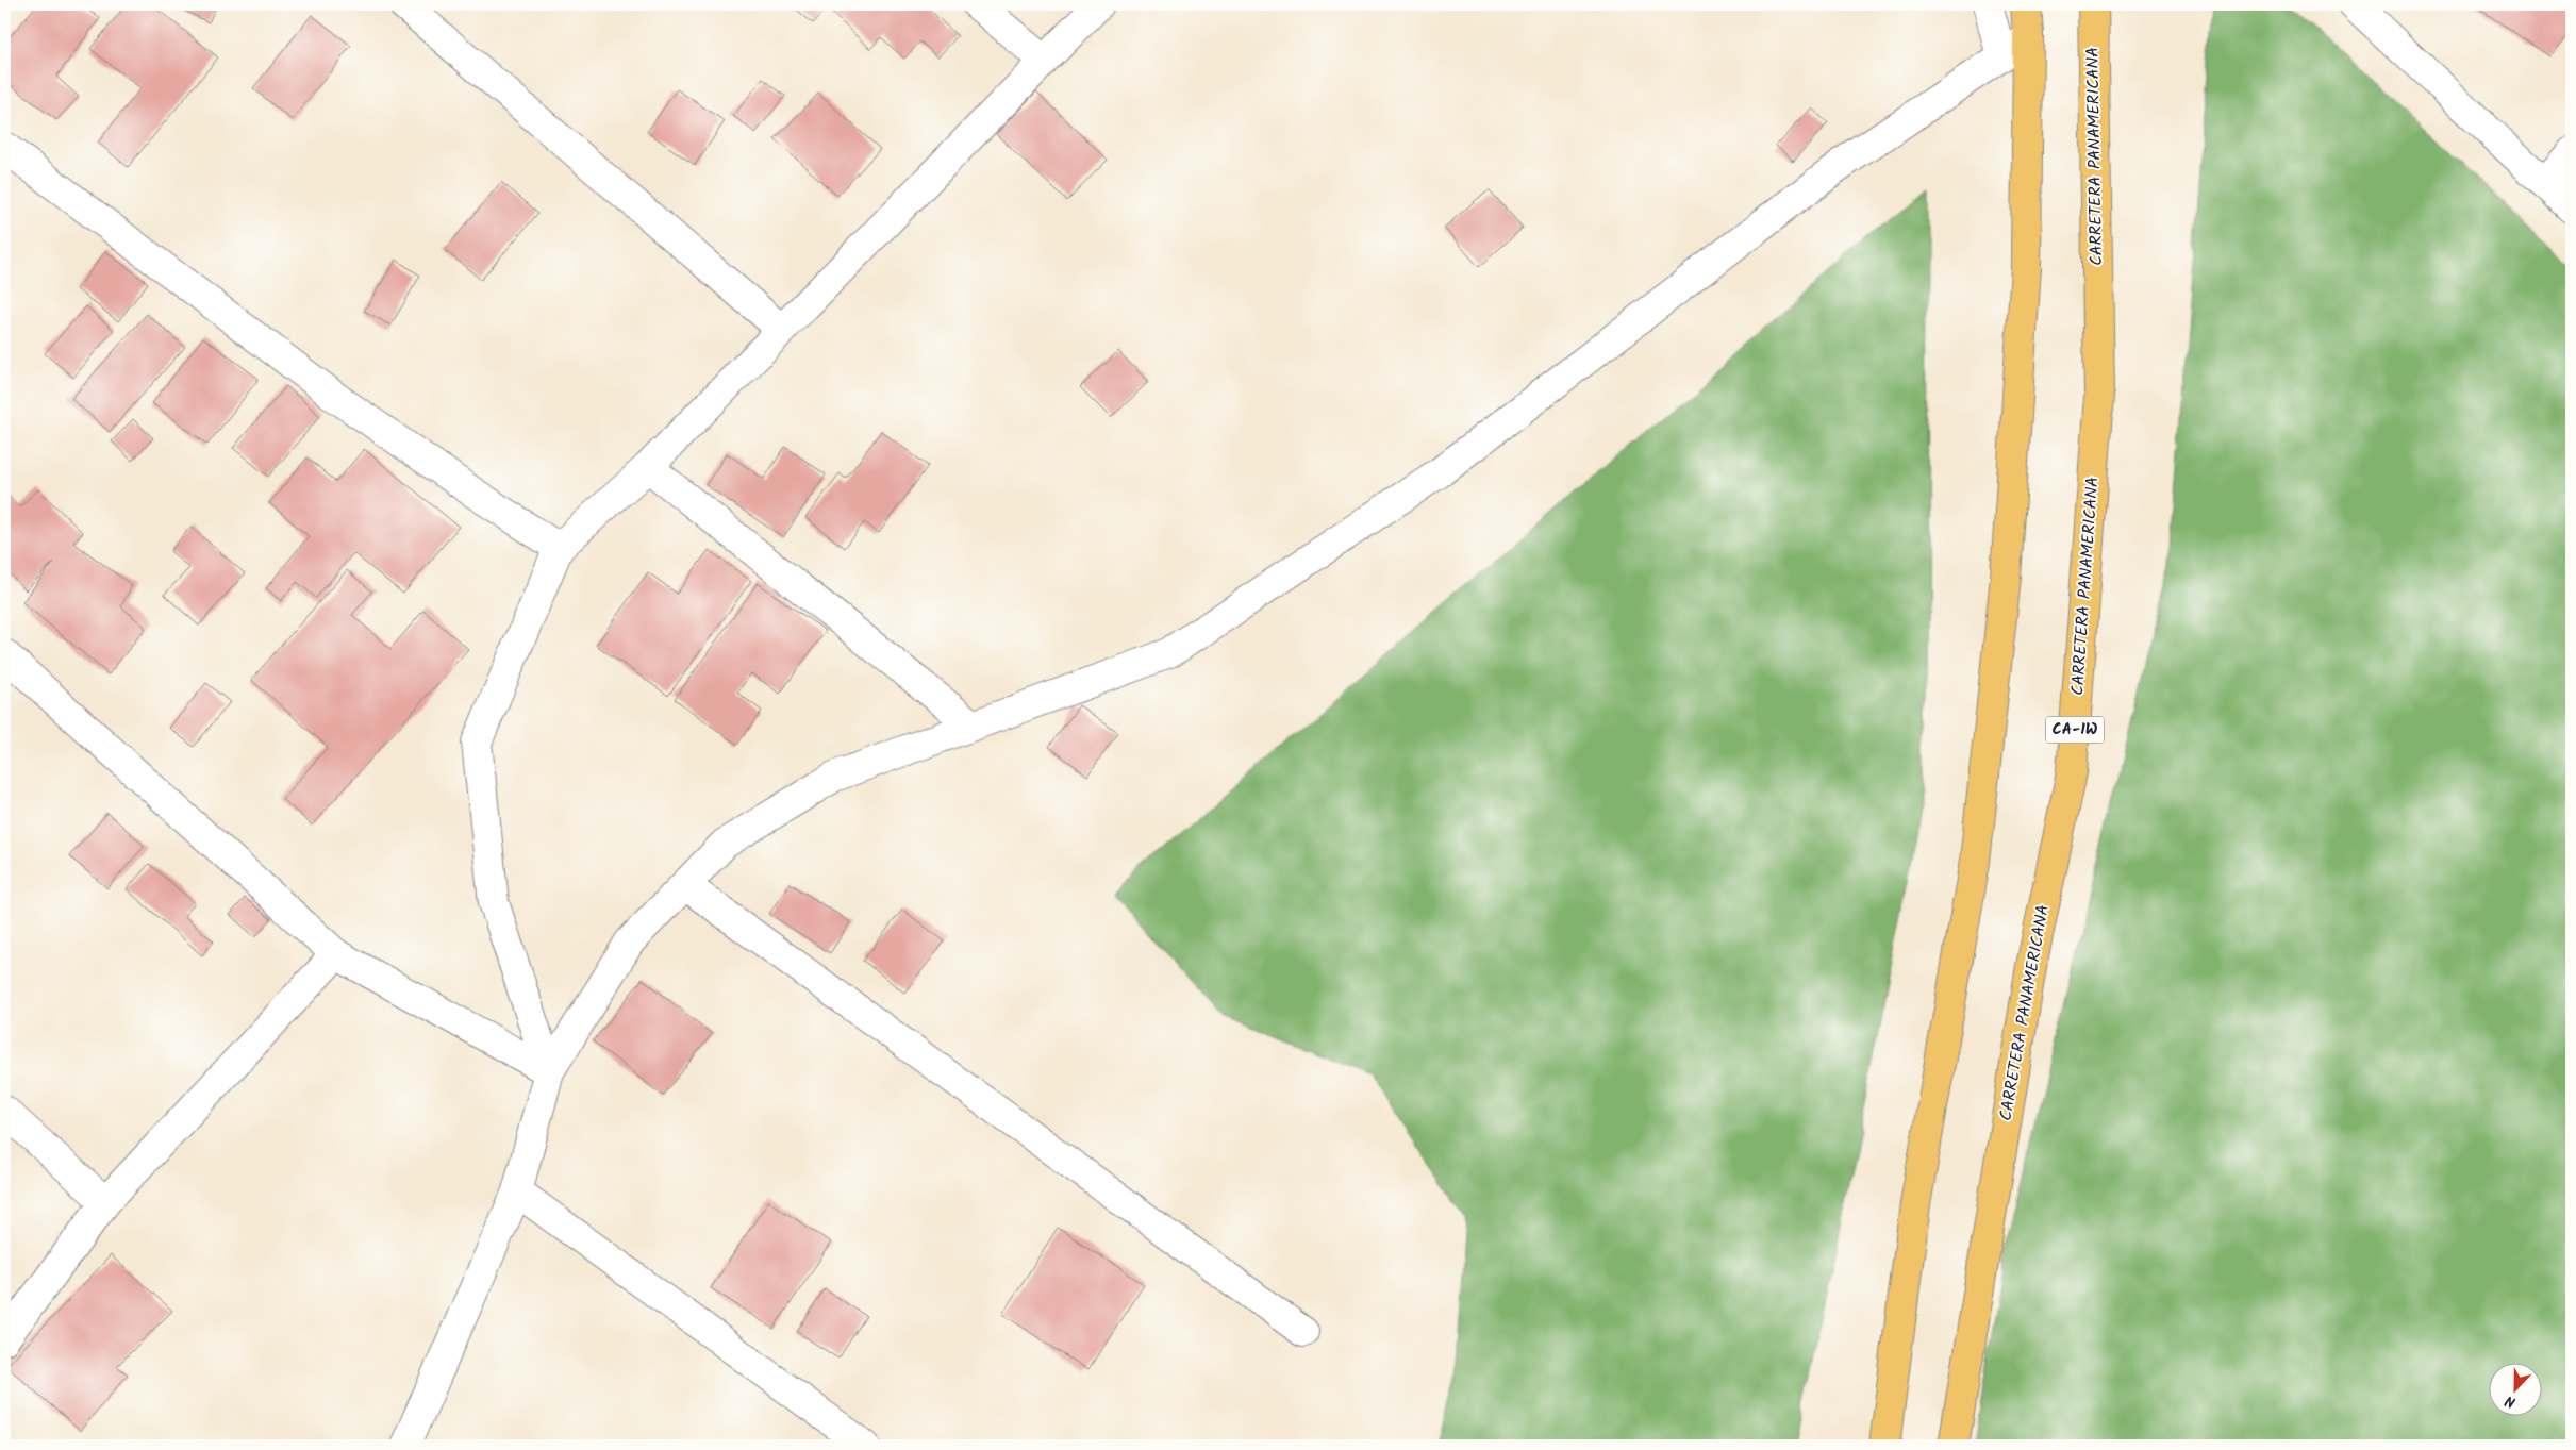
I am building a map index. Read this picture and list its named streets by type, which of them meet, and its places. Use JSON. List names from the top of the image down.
{
  "streets": {
    "highway": ["CARRETERA PANAMERICANA", "CA-1W"]
  },
  "north": "bottom"
}
